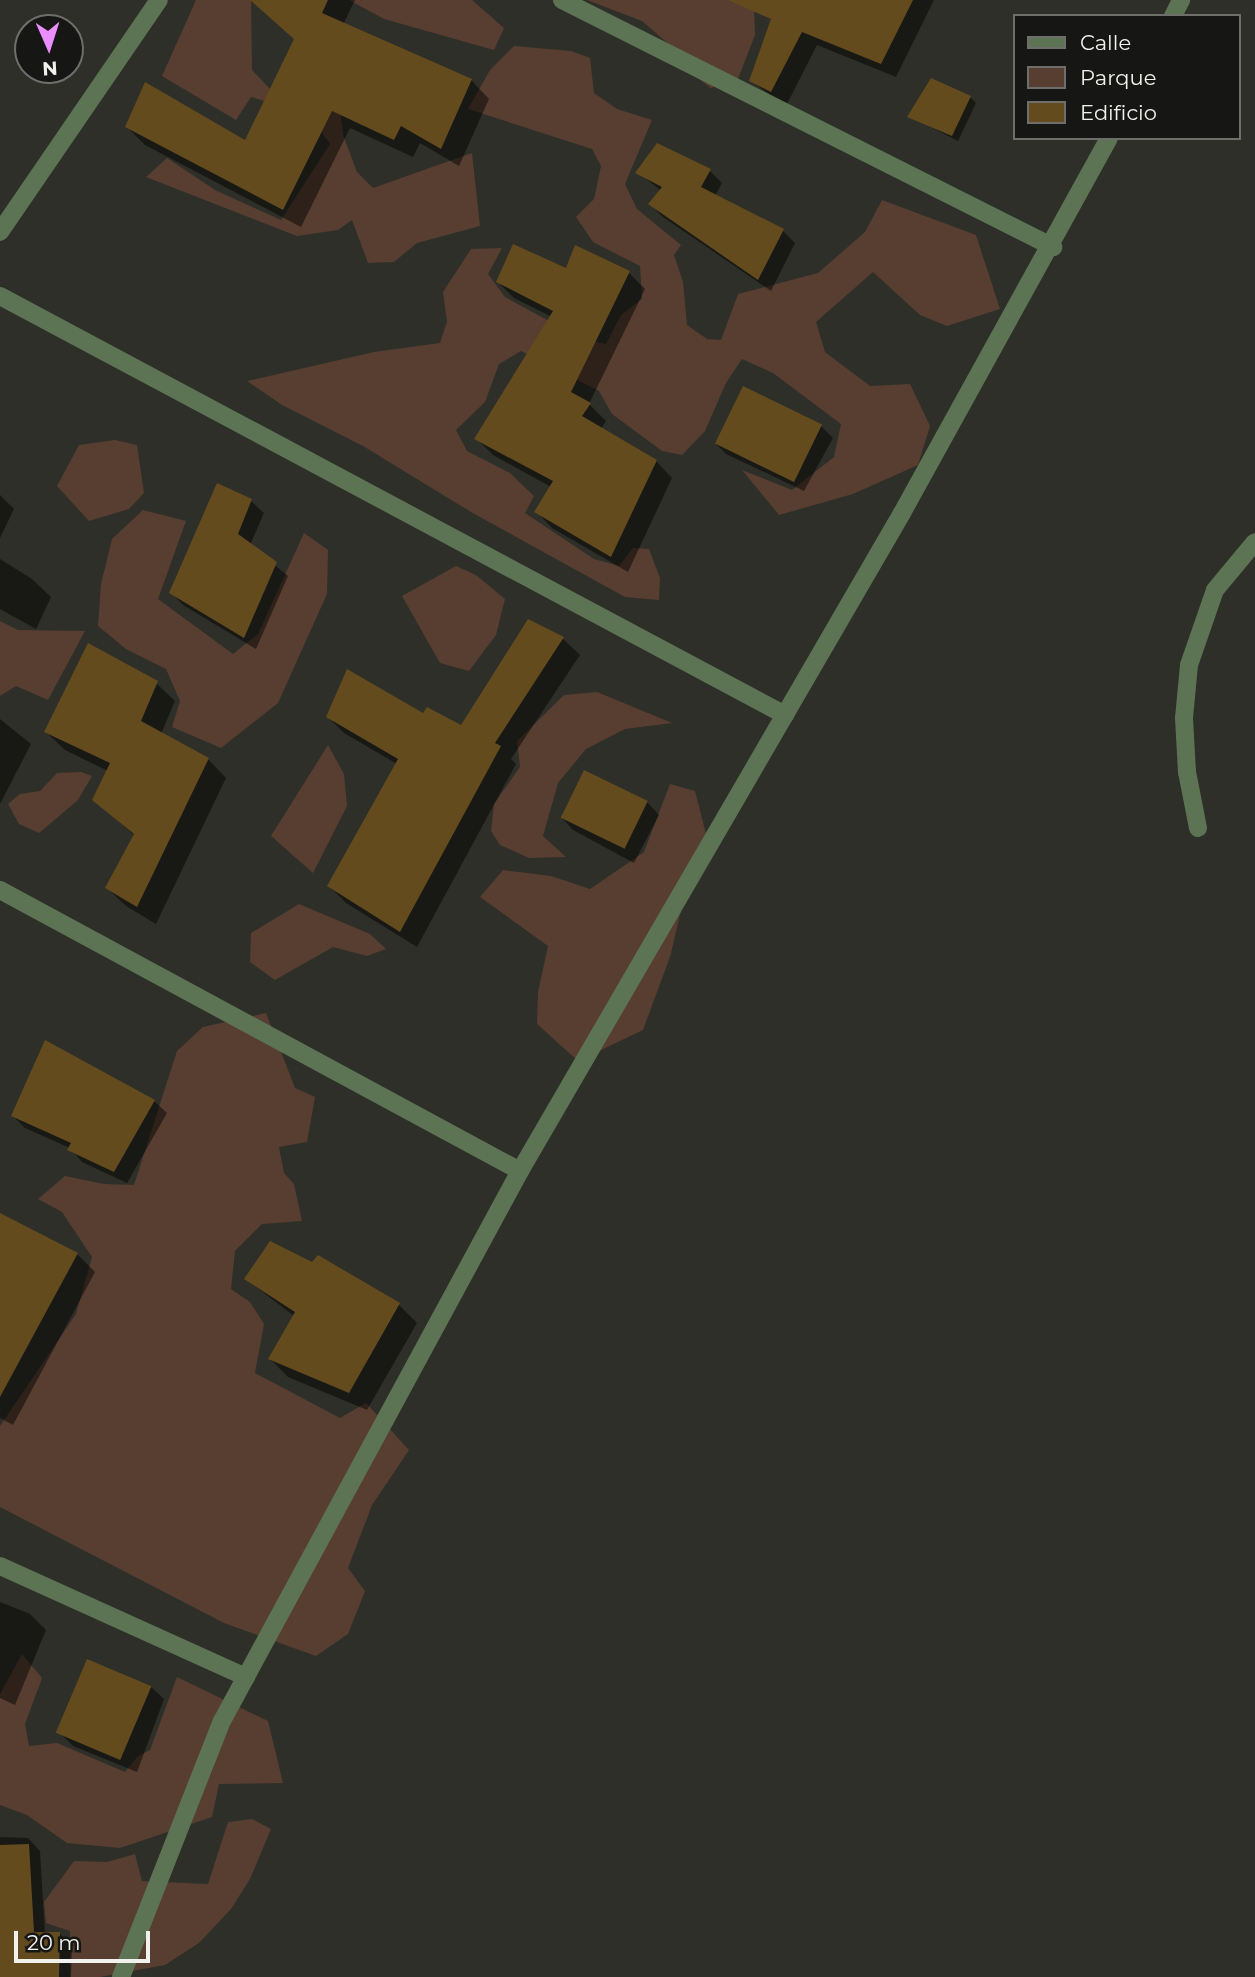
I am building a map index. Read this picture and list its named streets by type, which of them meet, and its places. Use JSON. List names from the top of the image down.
{
  "legend": ["Calle", "Parque", "Edificio"],
  "scale_bar": "20 m",
  "north": "bottom"
}
